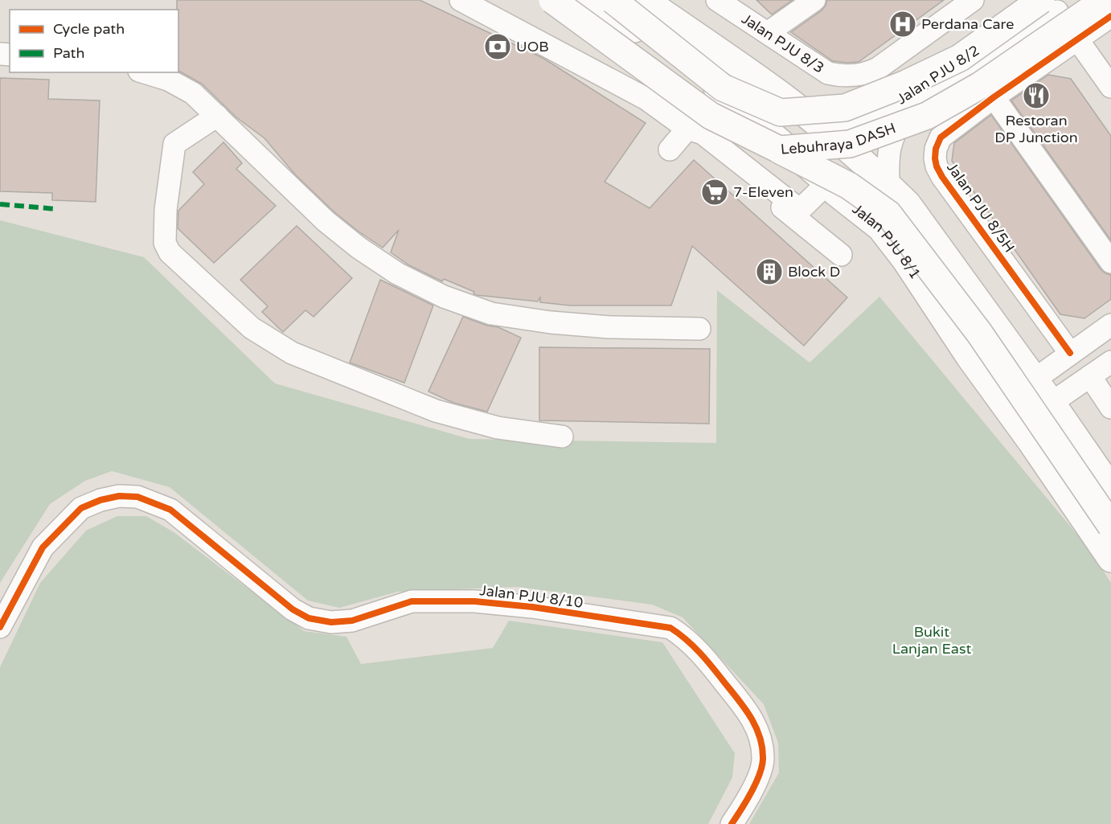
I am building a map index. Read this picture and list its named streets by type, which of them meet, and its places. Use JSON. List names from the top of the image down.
{
  "streets": {
    "main road": ["Lebuhraya DASH", "Jalan PJU 8/1"],
    "street": [
      "Jalan PJU 8/3",
      "Jalan PJU 8/2",
      "Jalan PJU 8/5H",
      "Jalan PJU 8/10"
    ]
  },
  "crossings": [
    ["Jalan PJU 8/2", "Lebuhraya DASH"]
  ],
  "parks": ["Bukit Lanjan East"],
  "places": {
    "hospital": ["Perdana Care"],
    "bank": ["UOB"],
    "restaurant": ["Restoran DP Junction"],
    "supermarket": ["7-Eleven"],
    "building": ["Block D"]
  },
  "legend": ["Cycle path", "Path"]
}
